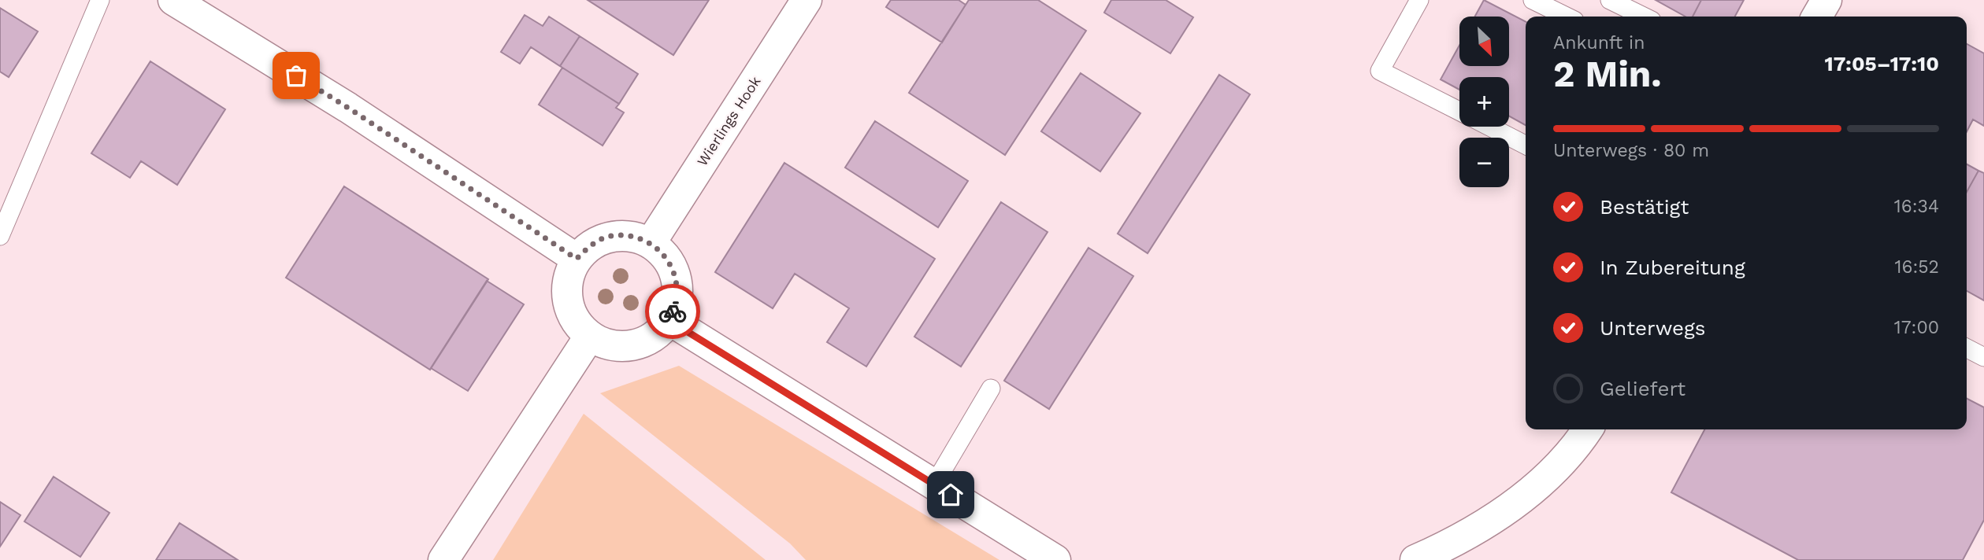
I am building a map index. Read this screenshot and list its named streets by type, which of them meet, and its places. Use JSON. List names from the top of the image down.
{
  "streets": {
    "street": ["Wierlings Hook"]
  },
  "north": "bottom right",
  "page": {
    "map_buttons": ["+", "−"],
    "heading": ["2 Min.", "Ankunft in", "17:05–17:10"],
    "bar": "Unterwegs · 80 m",
    "list": [
      ["Bestätigt", "16:34"],
      ["In Zubereitung", "16:52"],
      ["Unterwegs", "17:00"],
      "Geliefert"
    ]
  }
}
